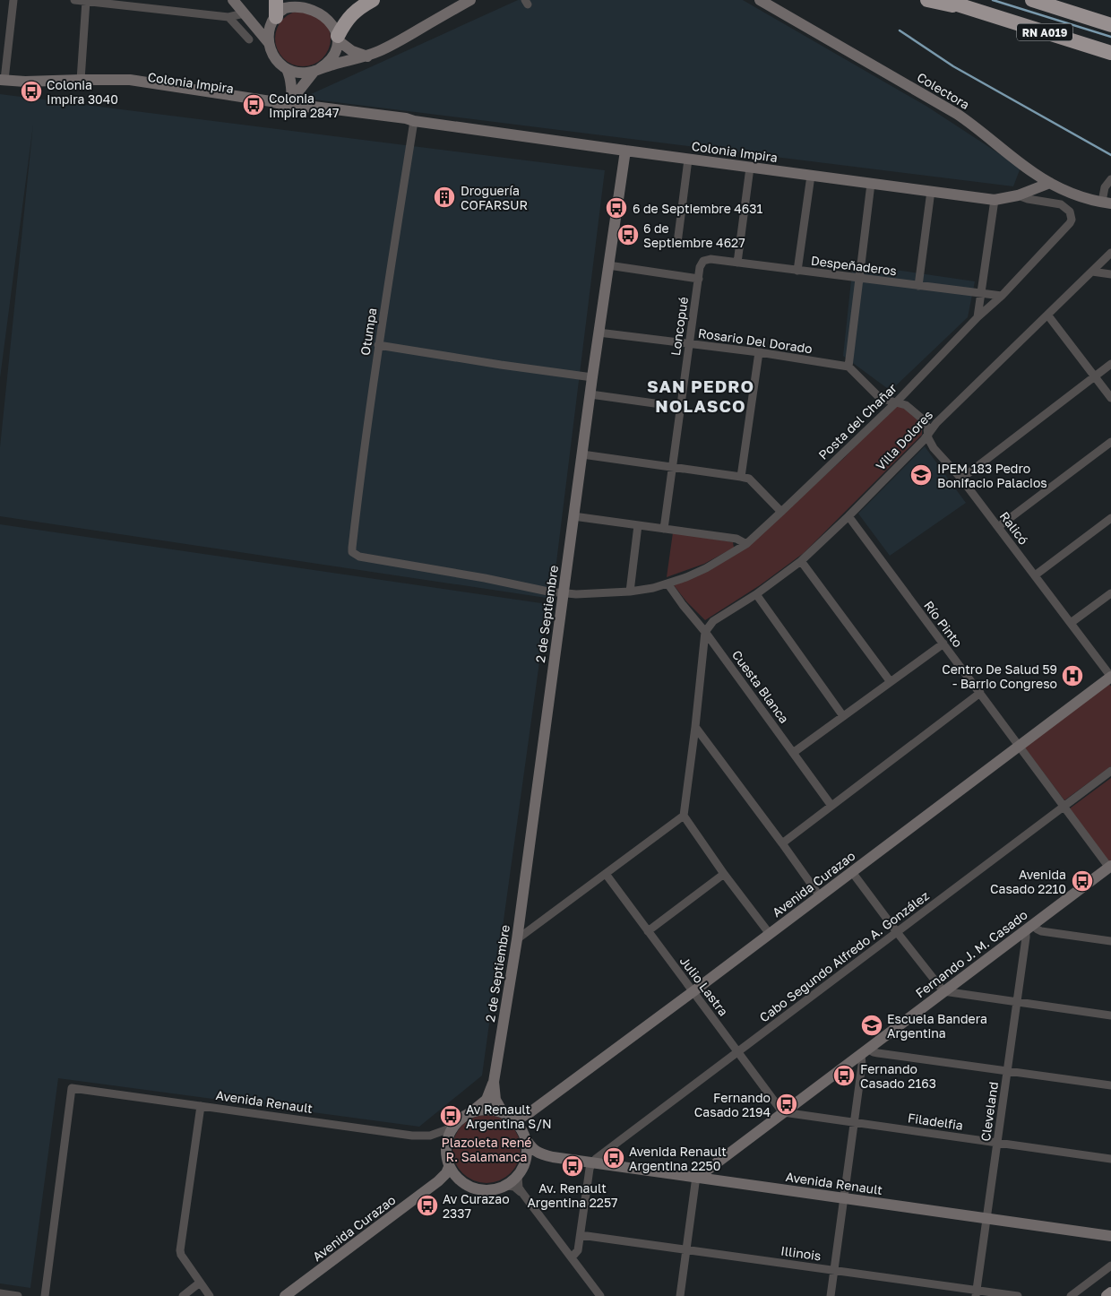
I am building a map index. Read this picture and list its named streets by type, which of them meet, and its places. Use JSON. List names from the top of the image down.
{
  "streets": {
    "highway": ["RN A019"],
    "street": [
      "Colonia Impira",
      "Colectora",
      "Despeñaderos",
      "Loncopué",
      "Otumpa",
      "Rosario Del Dorado",
      "Posta del Chañar",
      "Villa Dolores",
      "Ralicó",
      "2 de Septiembre",
      "Río Pinto",
      "Cuesta Blanca",
      "Avenida Curazao",
      "Fernando J. M. Casado",
      "Cabo Segundo Alfredo A. González",
      "Julio Lastra",
      "Avenida Renault",
      "Cleveland",
      "Filadelfia",
      "Illinois"
    ]
  },
  "crossings": [
    ["Colonia Impira", "Colectora"],
    ["Colonia Impira", "Otumpa"],
    ["Colonia Impira", "Posta del Chañar"],
    ["Colonia Impira", "2 de Septiembre"],
    ["Despeñaderos", "Loncopué"],
    ["Despeñaderos", "Posta del Chañar"],
    ["Loncopué", "Rosario Del Dorado"],
    ["Otumpa", "Posta del Chañar"],
    ["Rosario Del Dorado", "2 de Septiembre"],
    ["Posta del Chañar", "Ralicó"],
    ["Posta del Chañar", "2 de Septiembre"],
    ["Posta del Chañar", "Cuesta Blanca"],
    ["Villa Dolores", "Ralicó"],
    ["Villa Dolores", "Río Pinto"],
    ["Villa Dolores", "Cuesta Blanca"],
    ["Ralicó", "Avenida Curazao"],
    ["2 de Septiembre", "Avenida Curazao"],
    ["2 de Septiembre", "Avenida Renault"],
    ["Río Pinto", "Avenida Curazao"],
    ["Río Pinto", "Fernando J. M. Casado"],
    ["Río Pinto", "Cabo Segundo Alfredo A. González"],
    ["Avenida Curazao", "Julio Lastra"],
    ["Avenida Curazao", "Avenida Renault"],
    ["Fernando J. M. Casado", "Julio Lastra"],
    ["Fernando J. M. Casado", "Avenida Renault"],
    ["Fernando J. M. Casado", "Cleveland"],
    ["Fernando J. M. Casado", "Filadelfia"],
    ["Cabo Segundo Alfredo A. González", "Julio Lastra"],
    ["Cabo Segundo Alfredo A. González", "Avenida Renault"],
    ["Julio Lastra", "Filadelfia"],
    ["Avenida Renault", "Cleveland"],
    ["Cleveland", "Filadelfia"],
    ["Cleveland", "Illinois"]
  ],
  "districts": ["SAN PEDRO NOLASCO"],
  "parks": ["Plazoleta René R. Salamanca"],
  "places": {
    "bus stop": [
      "Colonia Impira 3040",
      "Colonia Impira 2847",
      "6 de Septiembre 4631",
      "6 de Septiembre 4627",
      "Avenida Casado 2210",
      "Fernando Casado 2163",
      "Fernando Casado 2194",
      "Av Renault Argentina S/N",
      "Avenida Renault Argentina 2250",
      "Av. Renault Argentina 2257",
      "Av Curazao 2337"
    ],
    "building": ["Droguería COFARSUR"],
    "school or university": ["IPEM 183 Pedro Bonifacio Palacios", "Escuela Bandera Argentina"],
    "hospital": ["Centro De Salud 59 - Barrio Congreso"]
  }
}
